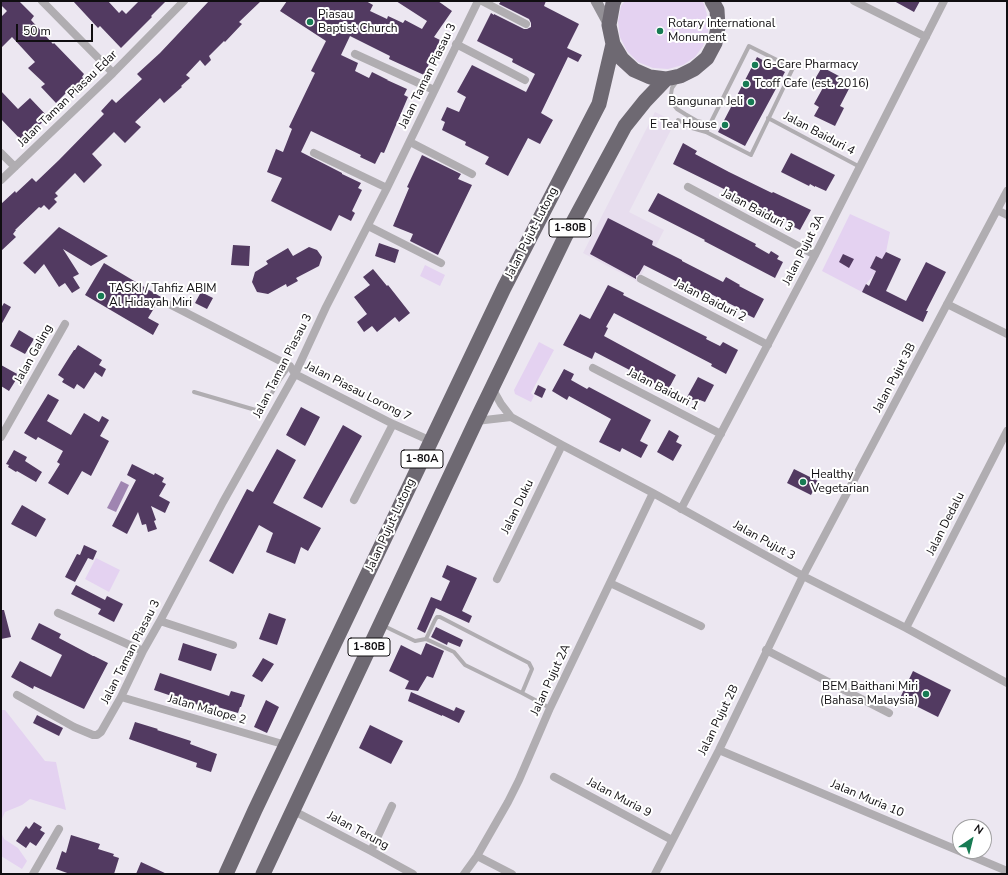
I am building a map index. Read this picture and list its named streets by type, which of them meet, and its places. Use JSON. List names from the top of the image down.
{
  "streets": {
    "highway": ["1-80B", "Jalan Pujut-Lutong", "1-80A"],
    "street": [
      "Jalan Taman Piasau 3",
      "Jalan Taman Piasau Edar",
      "Jalan Baiduri 3",
      "Jalan Pujut 3A",
      "Jalan Baiduri 2",
      "Jalan Galing",
      "Jalan Pujut 3B",
      "Jalan Baiduri 1",
      "Jalan Piasau Lorong 7",
      "Jalan Duku",
      "Jalan Dedalu",
      "Jalan Pujut 3",
      "Jalan Pujut 2A",
      "Jalan Malope 2",
      "Jalan Pujut 2B",
      "Jalan Muria 9",
      "Jalan Muria 10",
      "Jalan Terung"
    ],
    "lane": ["Jalan Baiduri 4"]
  },
  "crossings": [
    ["Jalan Taman Piasau 3", "Jalan Piasau Lorong 7"],
    ["Jalan Taman Piasau 3", "Jalan Malope 2"],
    ["Jalan Baiduri 4", "Jalan Pujut 3A"],
    ["Jalan Baiduri 3", "Jalan Pujut 3A"],
    ["1-80B", "Jalan Pujut 3"],
    ["1-80B", "Jalan Terung"],
    ["Jalan Pujut-Lutong", "Jalan Piasau Lorong 7"],
    ["Jalan Pujut-Lutong", "Jalan Malope 2"],
    ["Jalan Pujut 3A", "Jalan Baiduri 2"],
    ["Jalan Pujut 3A", "Jalan Baiduri 1"],
    ["Jalan Pujut 3A", "Jalan Pujut 3"],
    ["Jalan Pujut 3B", "Jalan Pujut 3"],
    ["Jalan Pujut 3B", "Jalan Pujut 2B"],
    ["Jalan Duku", "Jalan Pujut 3"],
    ["Jalan Dedalu", "Jalan Pujut 3"],
    ["Jalan Pujut 3", "Jalan Pujut 2A"],
    ["Jalan Pujut 3", "Jalan Pujut 2B"],
    ["Jalan Pujut 2B", "Jalan Muria 9"],
    ["Jalan Pujut 2B", "Jalan Muria 10"]
  ],
  "places": [
    "Piasau Baptist Church",
    "Rotary International Monument",
    "G-Care Pharmacy",
    "Tcoff Cafe (est. 2016)",
    "Bangunan Jeli",
    "E Tea House",
    "TASKI / Tahfiz ABIM Al Hidayah Miri",
    "Healthy Vegetarian",
    "BEM Baithani Miri (Bahasa Malaysia)"
  ],
  "scale_bar": "50 m",
  "north": "top right"
}
